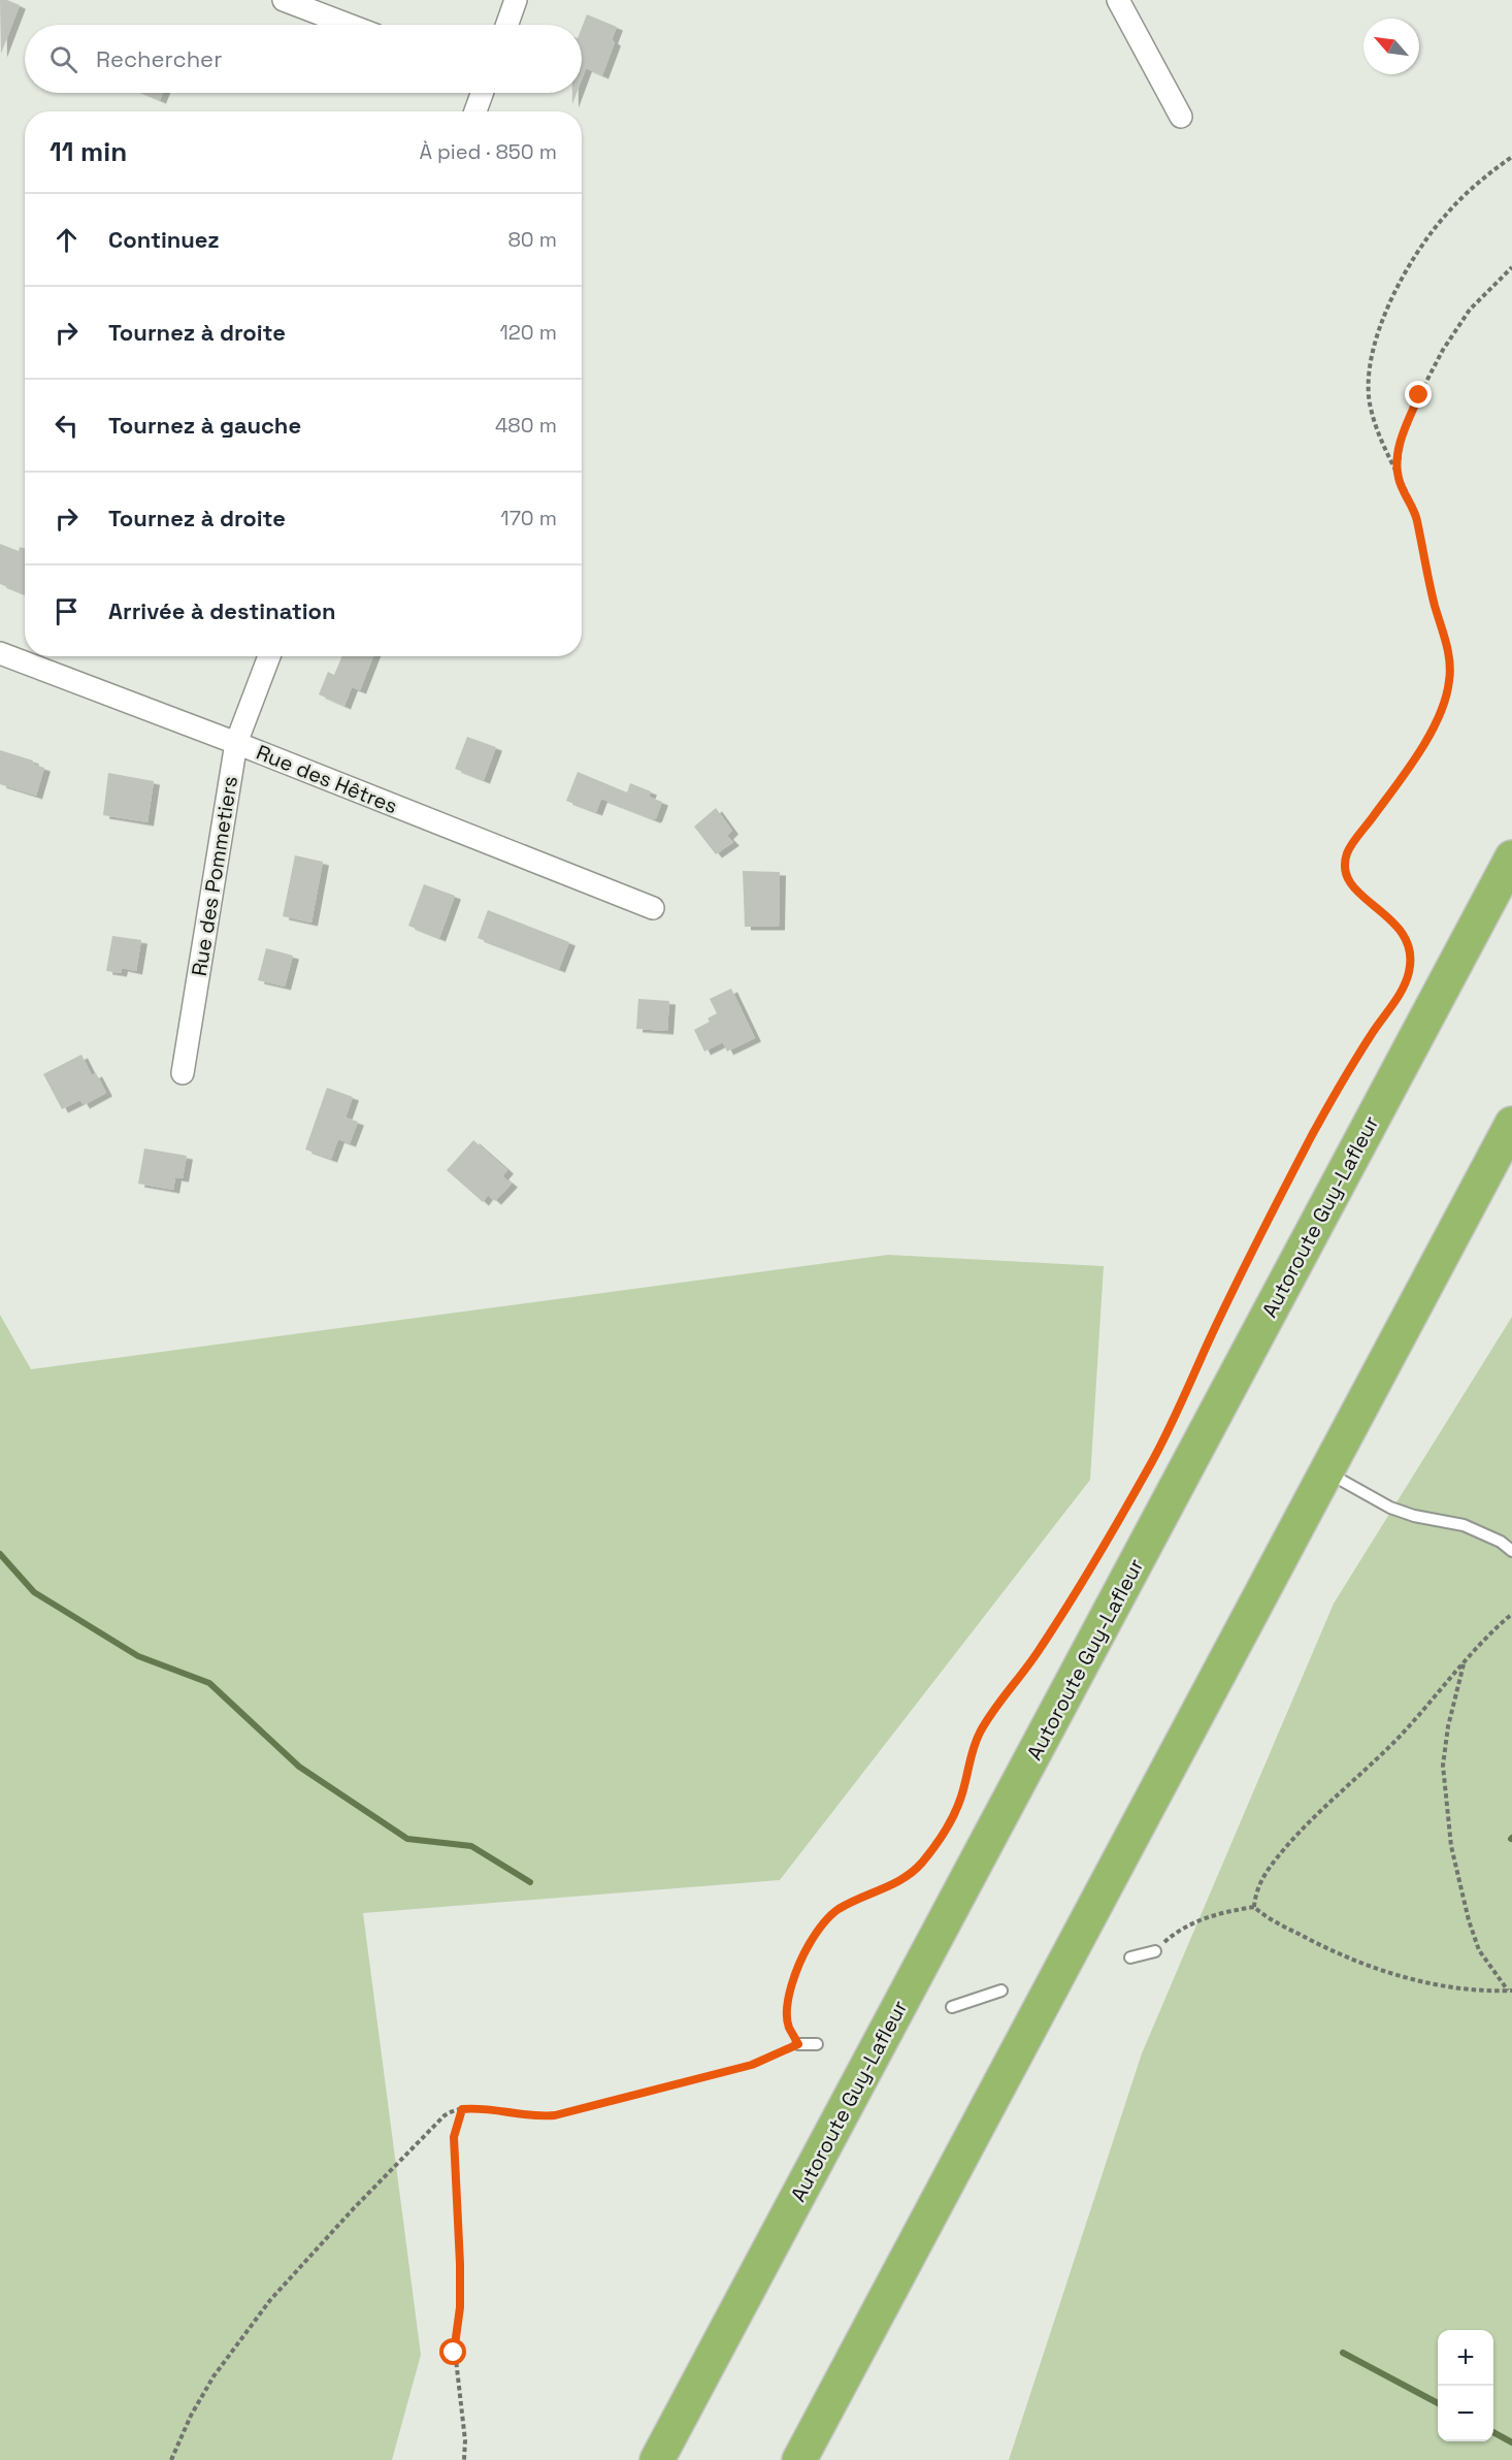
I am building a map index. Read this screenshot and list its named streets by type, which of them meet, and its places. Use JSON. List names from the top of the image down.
{
  "streets": {
    "highway": ["Autoroute Guy-Lafleur"],
    "street": ["Rue des Hêtres", "Rue des Pommetiers"]
  },
  "crossings": [
    ["Rue des Hêtres", "Rue des Pommetiers"]
  ],
  "north": "top left",
  "page": {
    "search": "Rechercher",
    "heading": ["11 min", "À pied · 850 m"],
    "list": [
      ["Continuez", "80 m"],
      ["Tournez à droite", "120 m"],
      ["Tournez à gauche", "480 m"],
      ["Tournez à droite", "170 m"],
      "Arrivée à destination"
    ],
    "map_buttons": ["+", "−"]
  }
}
